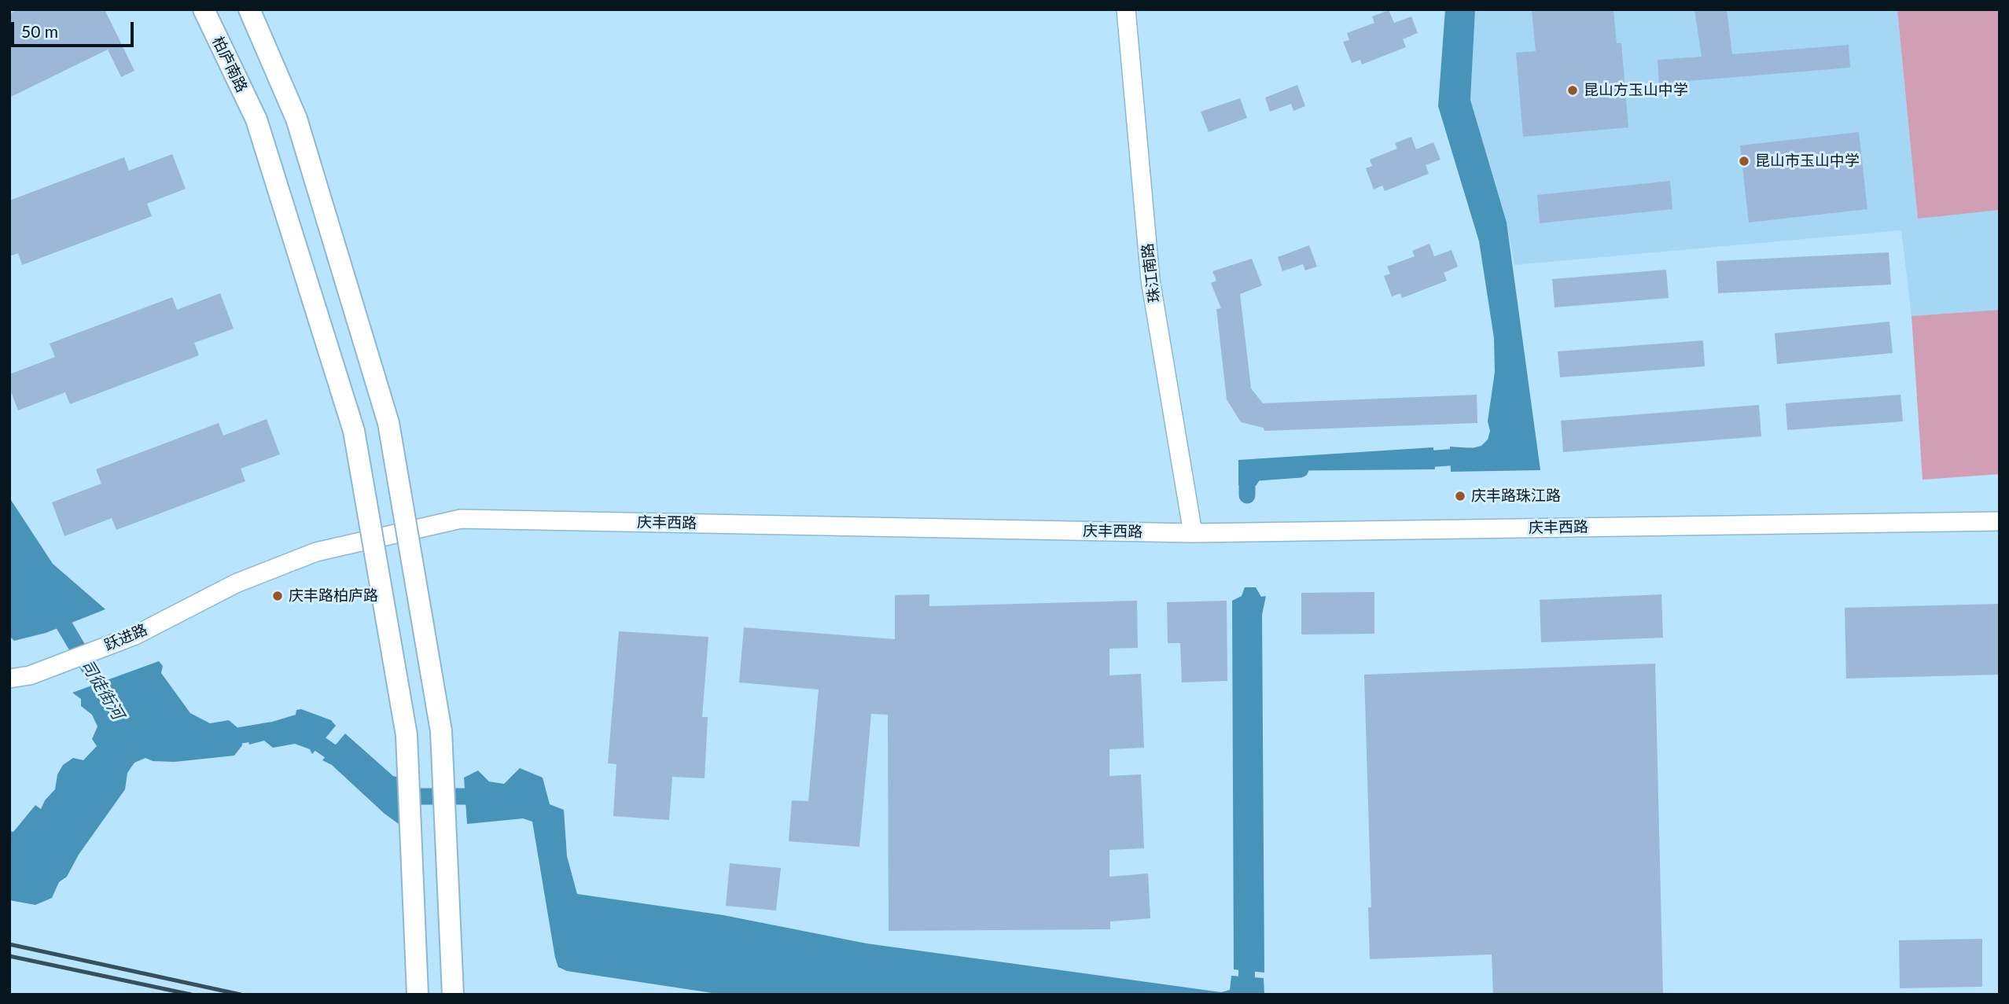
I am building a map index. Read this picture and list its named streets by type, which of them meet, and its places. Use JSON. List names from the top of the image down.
{
  "streets": {
    "main road": ["柏庐南路"],
    "street": ["珠江南路", "庆丰西路", "跃进路"]
  },
  "crossings": [
    ["珠江南路", "庆丰西路"],
    ["庆丰西路", "跃进路"]
  ],
  "water": ["司徒街河"],
  "places": [
    "昆山方玉山中学",
    "昆山市玉山中学",
    "庆丰路珠江路",
    "庆丰路柏庐路"
  ],
  "scale_bar": "50 m"
}
